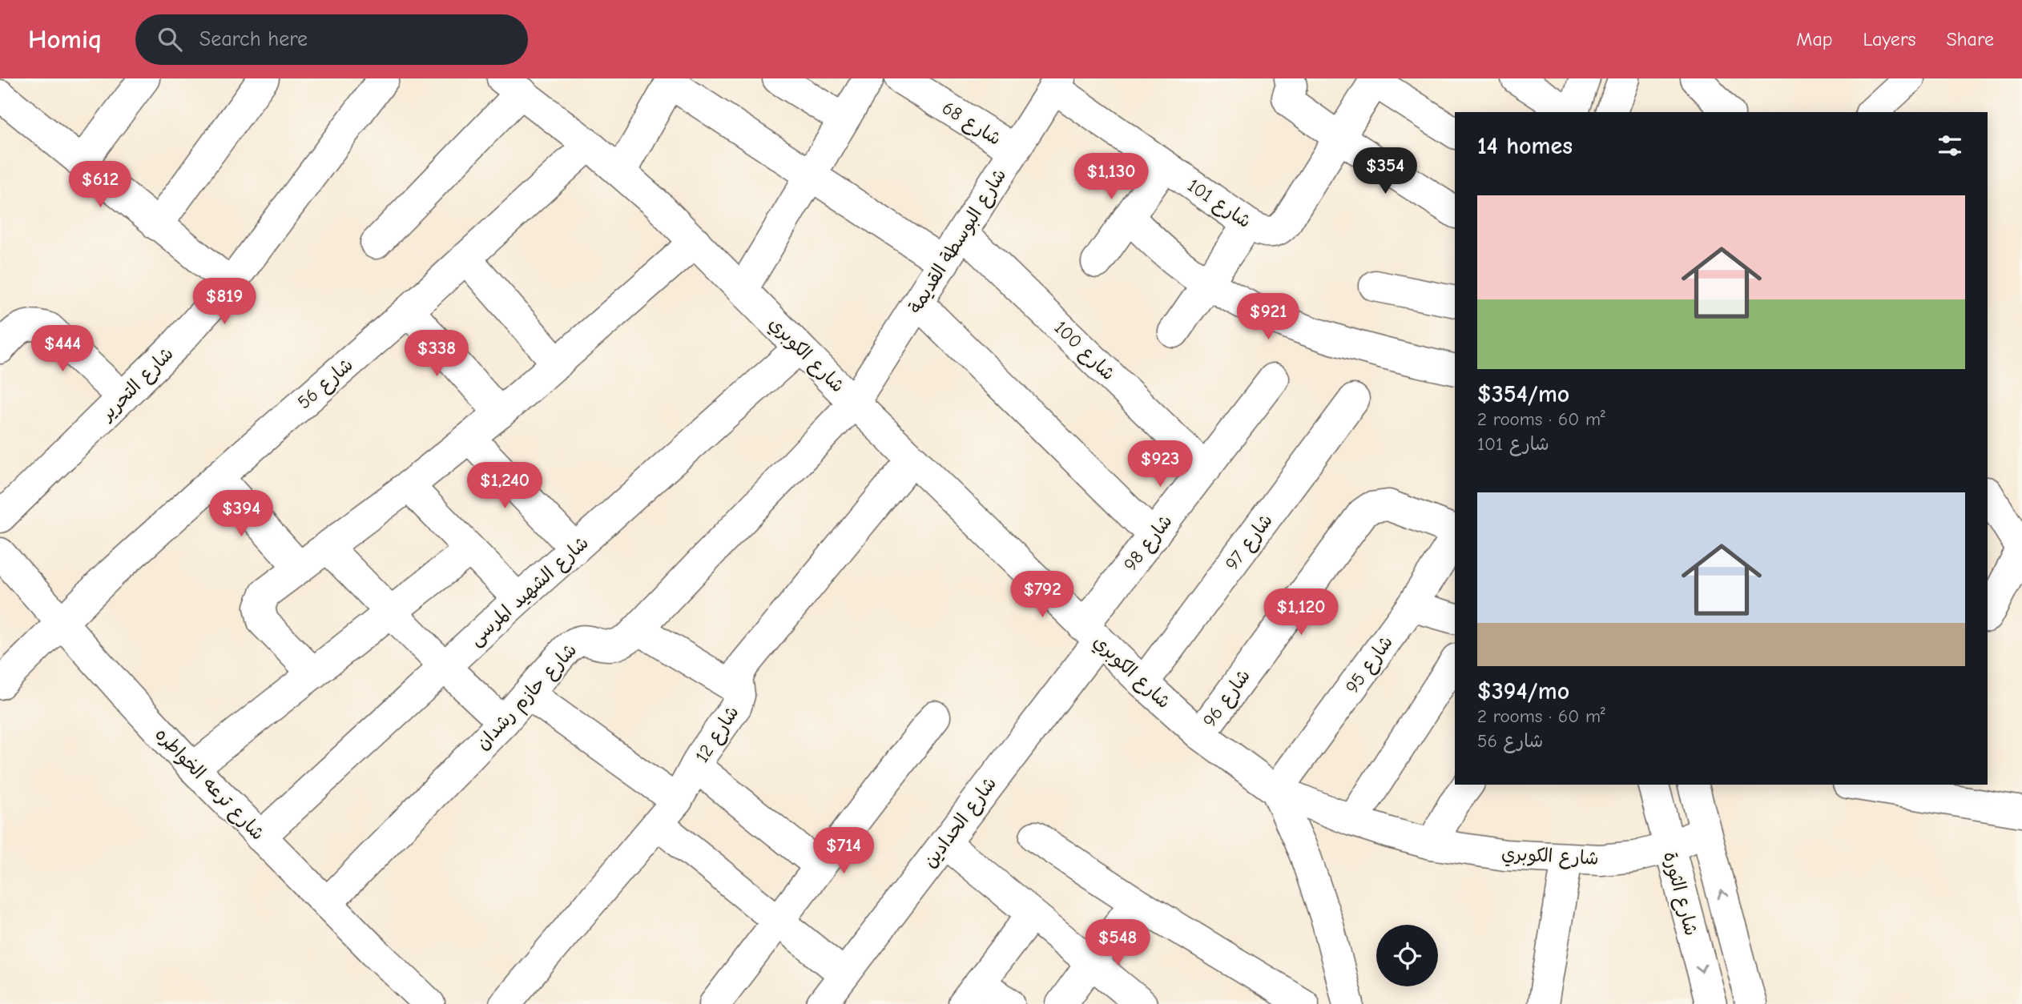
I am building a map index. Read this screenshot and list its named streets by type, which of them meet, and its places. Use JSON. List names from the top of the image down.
{
  "streets": {
    "street": [
      "شارع 68",
      "شارع 101",
      "شارع البوسطة القديمة",
      "شارع 100",
      "شارع الكوبري",
      "شارع التحرير",
      "شارع 56",
      "شارع 97",
      "شارع 98",
      "شارع الشهيد المرسى",
      "شارع 95",
      "شارع حازم رشدان",
      "شارع 96",
      "شارع 12",
      "شارع ترعه الخواطره",
      "شارع الحدادين",
      "شارع الثورة"
    ]
  },
  "crossings": [
    ["شارع 68", "شارع البوسطة القديمة"],
    ["شارع 101", "شارع البوسطة القديمة"],
    ["شارع البوسطة القديمة", "شارع 100"],
    ["شارع البوسطة القديمة", "شارع الكوبري"],
    ["شارع البوسطة القديمة", "شارع حازم رشدان"],
    ["شارع 100", "شارع 98"],
    ["شارع الكوبري", "شارع 56"],
    ["شارع الكوبري", "شارع 97"],
    ["شارع الكوبري", "شارع 98"],
    ["شارع الكوبري", "شارع الشهيد المرسى"],
    ["شارع الكوبري", "شارع 95"],
    ["شارع الكوبري", "شارع حازم رشدان"],
    ["شارع الكوبري", "شارع 96"],
    ["شارع الكوبري", "شارع 12"],
    ["شارع الكوبري", "شارع الحدادين"],
    ["شارع الكوبري", "شارع الثورة"],
    ["شارع 56", "شارع ترعه الخواطره"],
    ["شارع 98", "شارع الحدادين"],
    ["شارع الشهيد المرسى", "شارع ترعه الخواطره"],
    ["شارع حازم رشدان", "شارع ترعه الخواطره"]
  ],
  "page": {
    "header": "Homiq",
    "search": "Search here",
    "nav": ["Map", "Layers", "Share"],
    "heading": "14 homes",
    "price": [
      "$354",
      "$1,130",
      "$612",
      "$819",
      "$921",
      "$444",
      "$338",
      "$923",
      "$1,240",
      "$394",
      "$792",
      "$1,120",
      "$714",
      "$548"
    ],
    "list": [
      {
        "name": "$354/mo",
        "note": "2 rooms · 60 m² · شارع 101"
      },
      {
        "name": "$394/mo",
        "note": "2 rooms · 60 m² · شارع 56"
      }
    ]
  }
}
